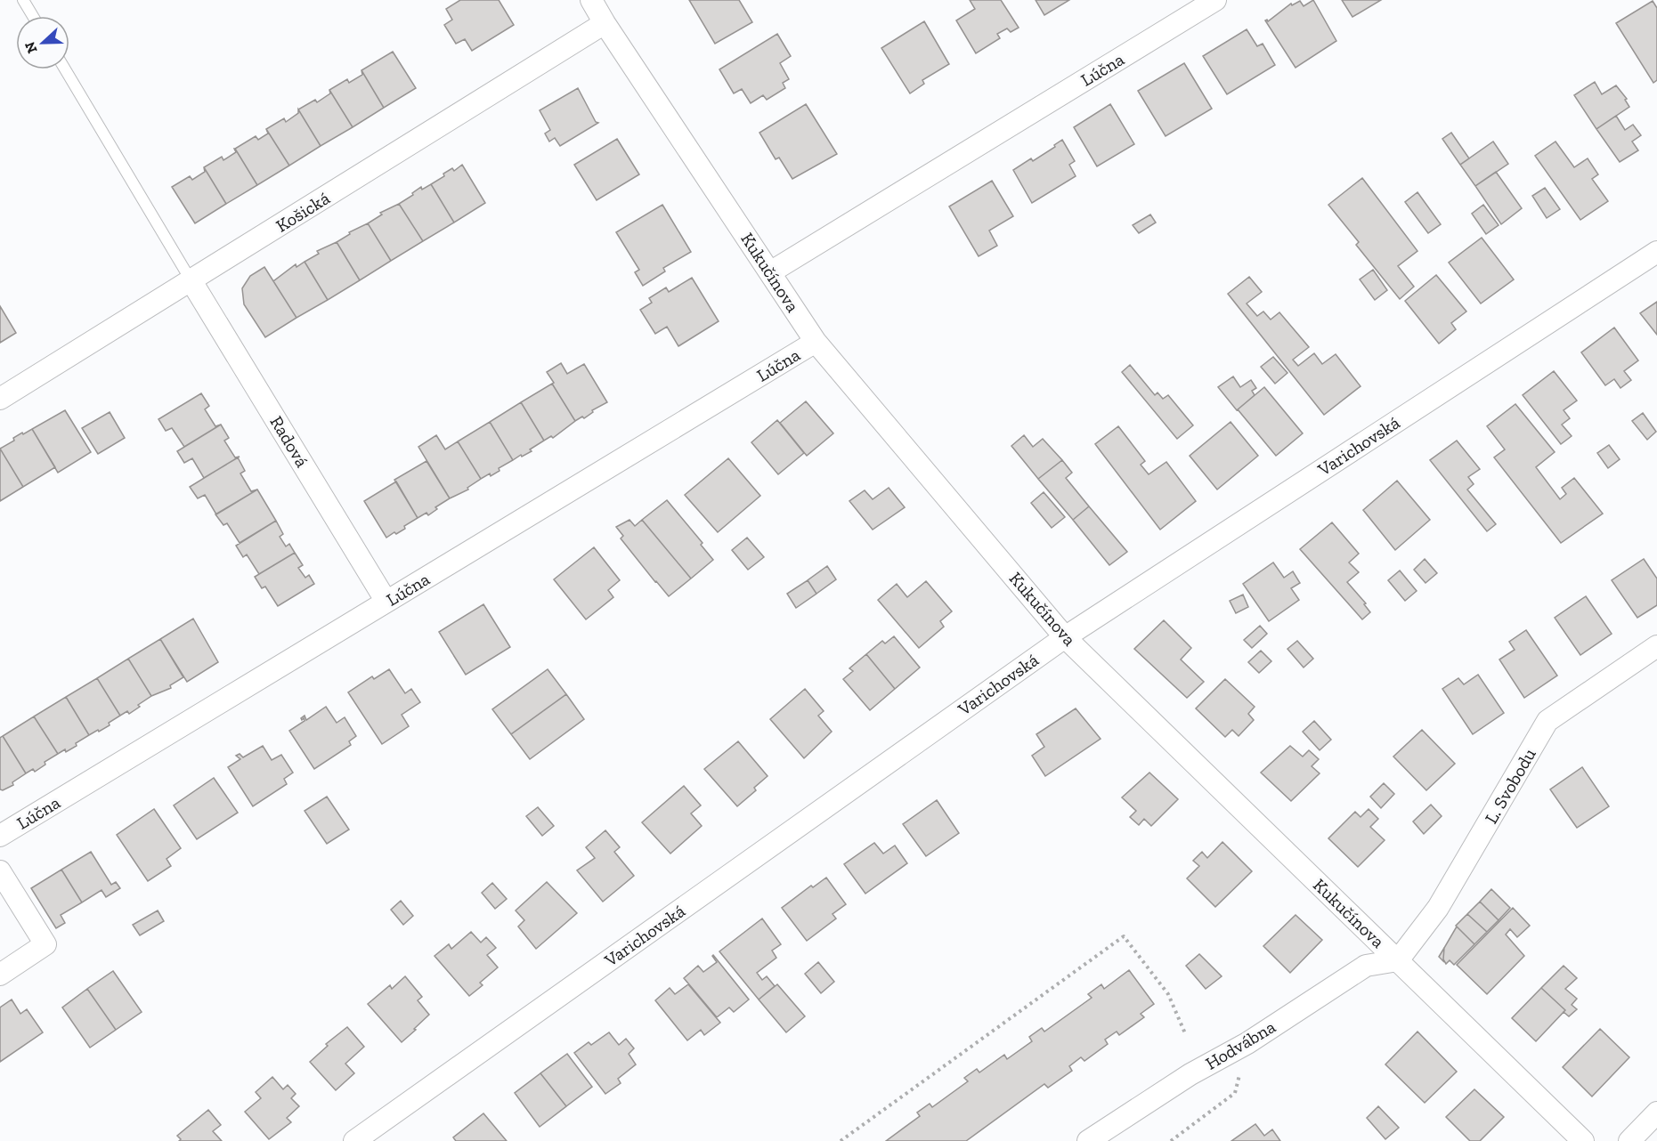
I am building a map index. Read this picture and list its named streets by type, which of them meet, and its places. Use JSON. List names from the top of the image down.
{
  "streets": {
    "street": [
      "Lúčna",
      "Košická",
      "Kukučínova",
      "Radová",
      "Varichovská",
      "L. Svobodu",
      "Hodvábna"
    ]
  },
  "crossings": [
    ["Lúčna", "Kukučínova"],
    ["Lúčna", "Radová"],
    ["Košická", "Kukučínova"],
    ["Košická", "Radová"],
    ["Kukučínova", "Varichovská"],
    ["Kukučínova", "L. Svobodu"],
    ["Kukučínova", "Hodvábna"],
    ["L. Svobodu", "Hodvábna"]
  ],
  "north": "left"
}
